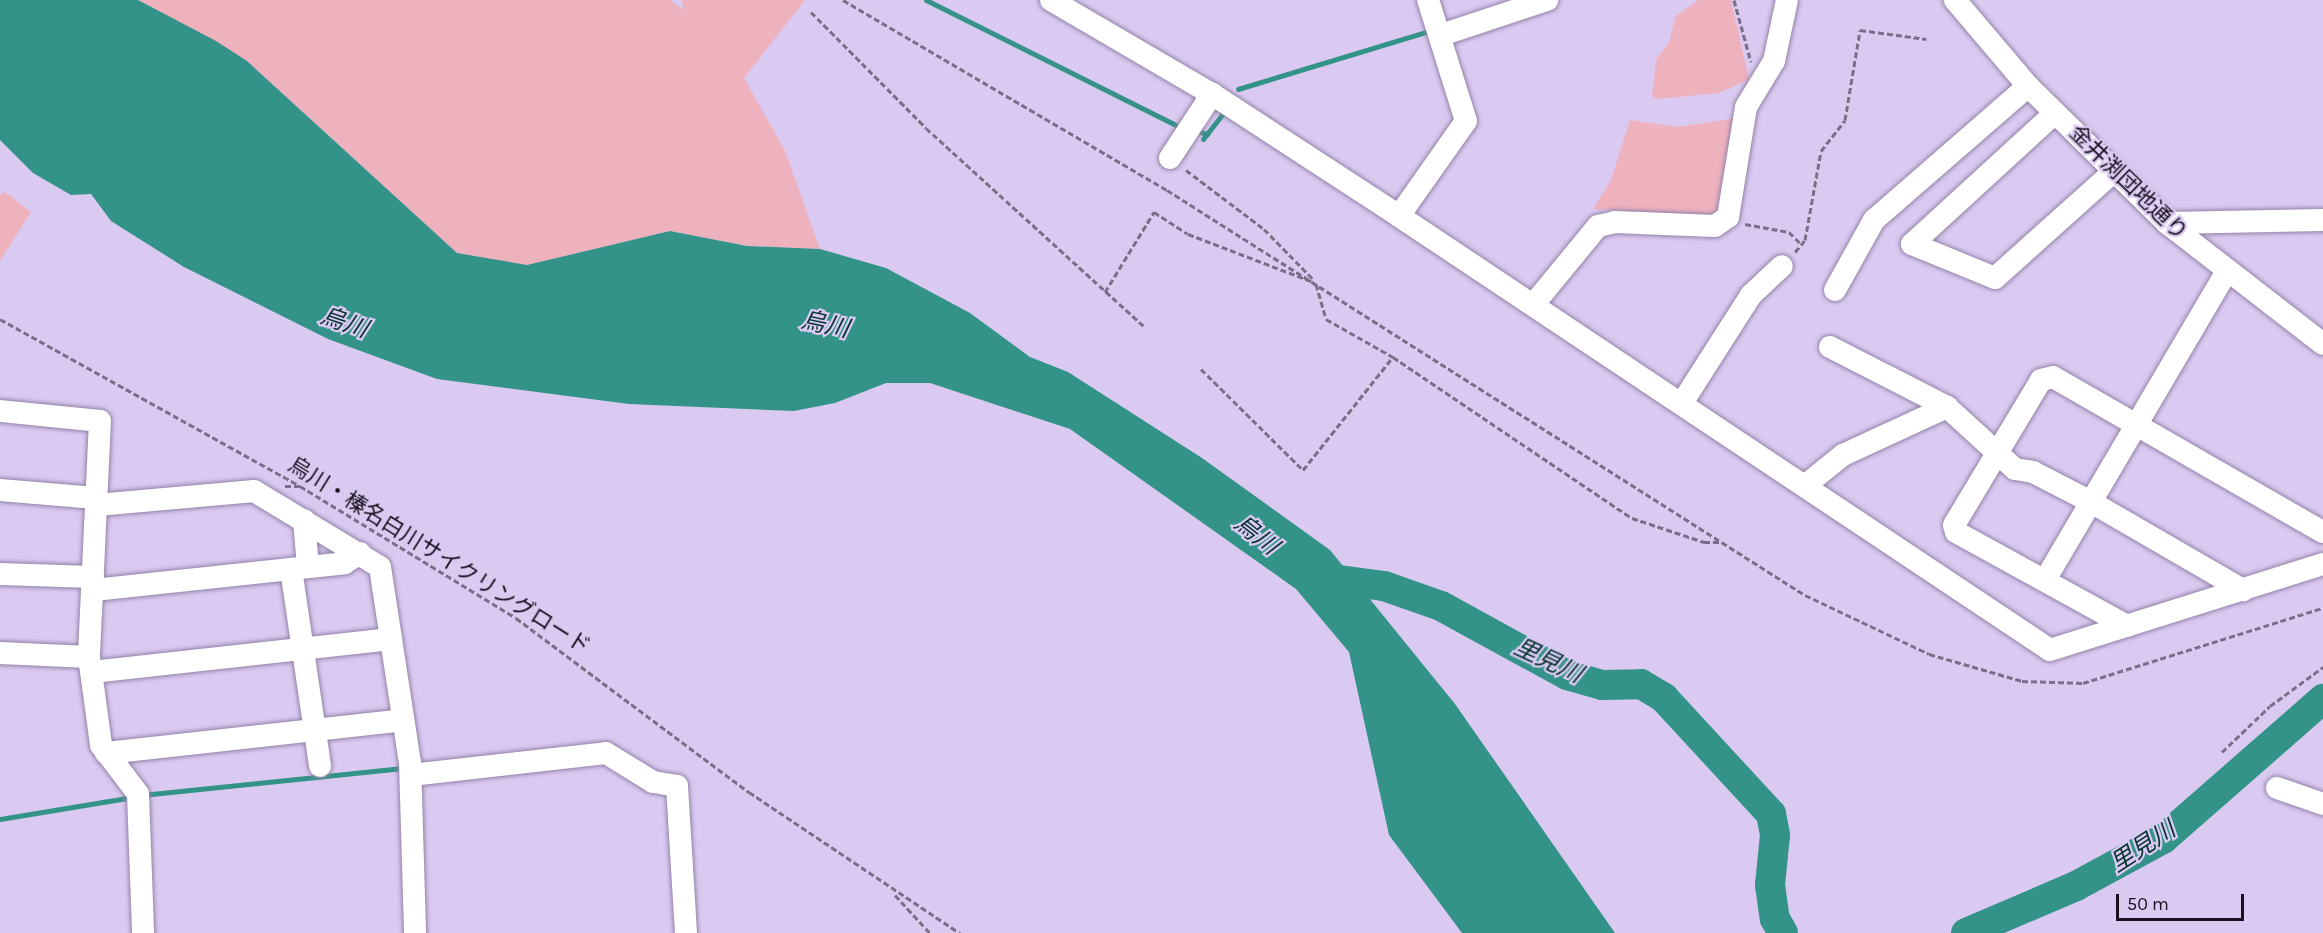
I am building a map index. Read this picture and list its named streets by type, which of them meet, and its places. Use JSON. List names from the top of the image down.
{
  "streets": {
    "street": ["金井渕団地通り"],
    "path": ["烏川・榛名白川サイクリングロード"]
  },
  "water": ["烏川", "里見川"],
  "scale_bar": "50 m"
}
